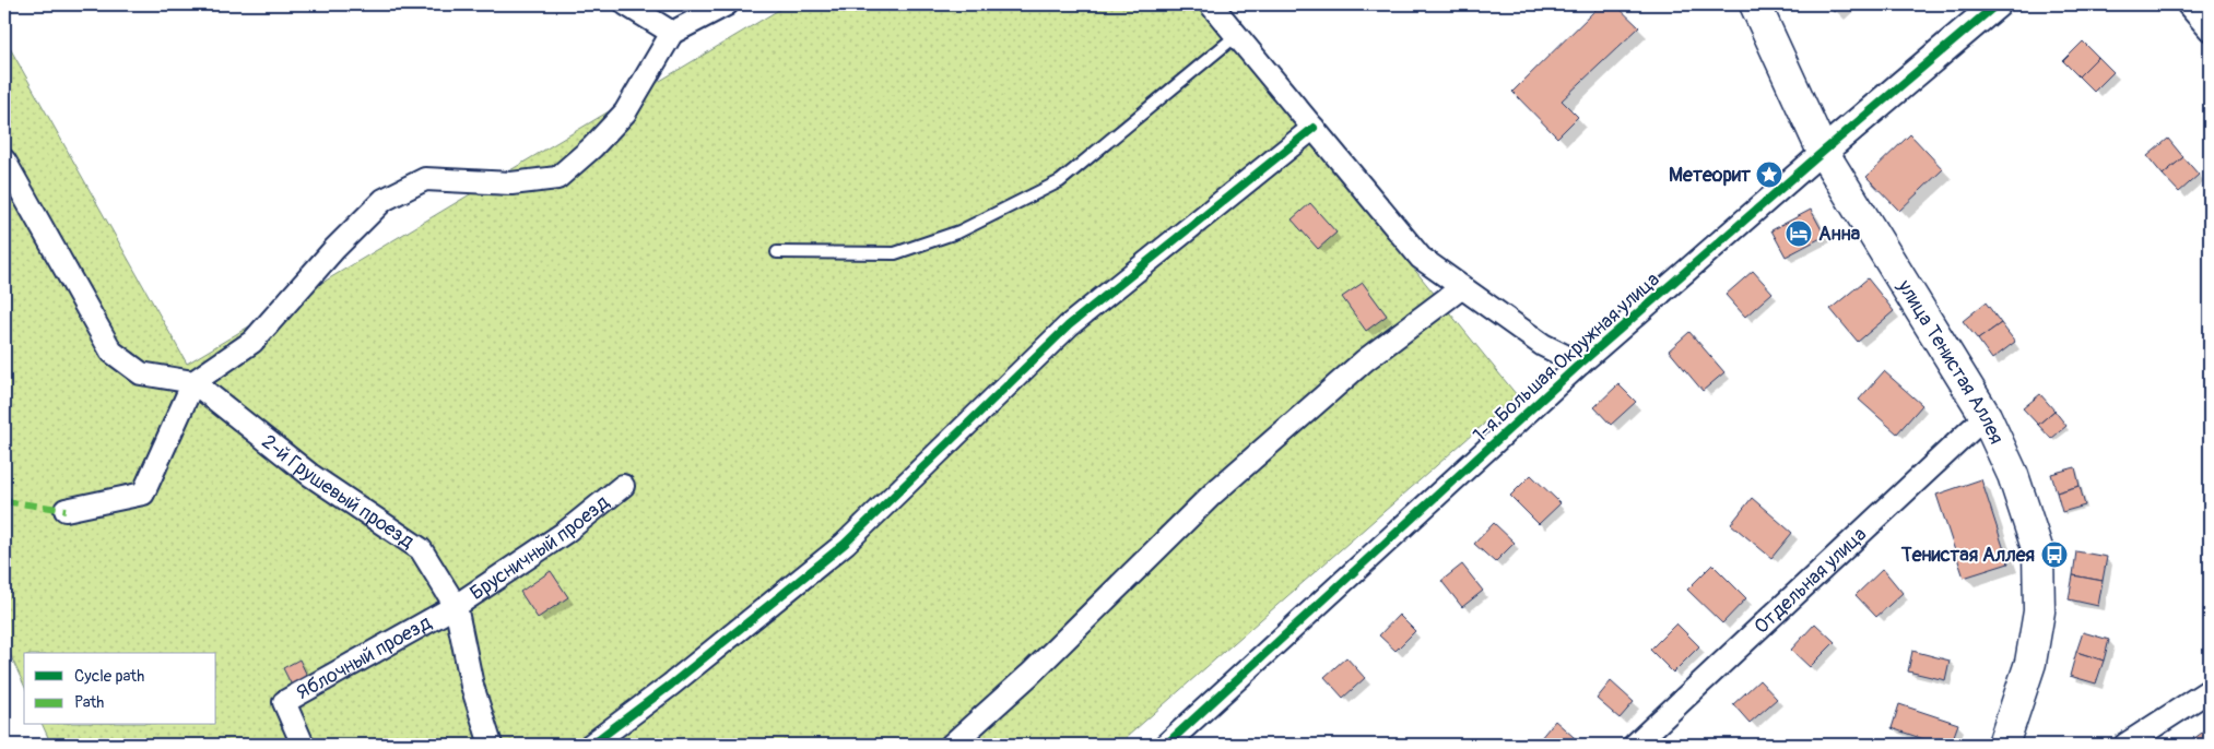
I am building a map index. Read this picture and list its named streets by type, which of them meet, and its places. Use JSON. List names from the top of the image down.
{
  "streets": {
    "main road": ["улица Тенистая Аллея"],
    "street": [
      "1-я Большая Окружная улица",
      "2-й Грушевый проезд",
      "Брусничный проезд",
      "Отдельная улица",
      "Яблочный проезд"
    ]
  },
  "crossings": [
    ["1-я Большая Окружная улица", "улица Тенистая Аллея"],
    ["улица Тенистая Аллея", "Отдельная улица"],
    ["2-й Грушевый проезд", "Брусничный проезд"],
    ["2-й Грушевый проезд", "Яблочный проезд"],
    ["Брусничный проезд", "Яблочный проезд"]
  ],
  "places": {
    "place": ["Метеорит"],
    "hotel": ["Анна"],
    "bus stop": ["Тенистая Аллея"]
  },
  "legend": ["Cycle path", "Path"]
}
